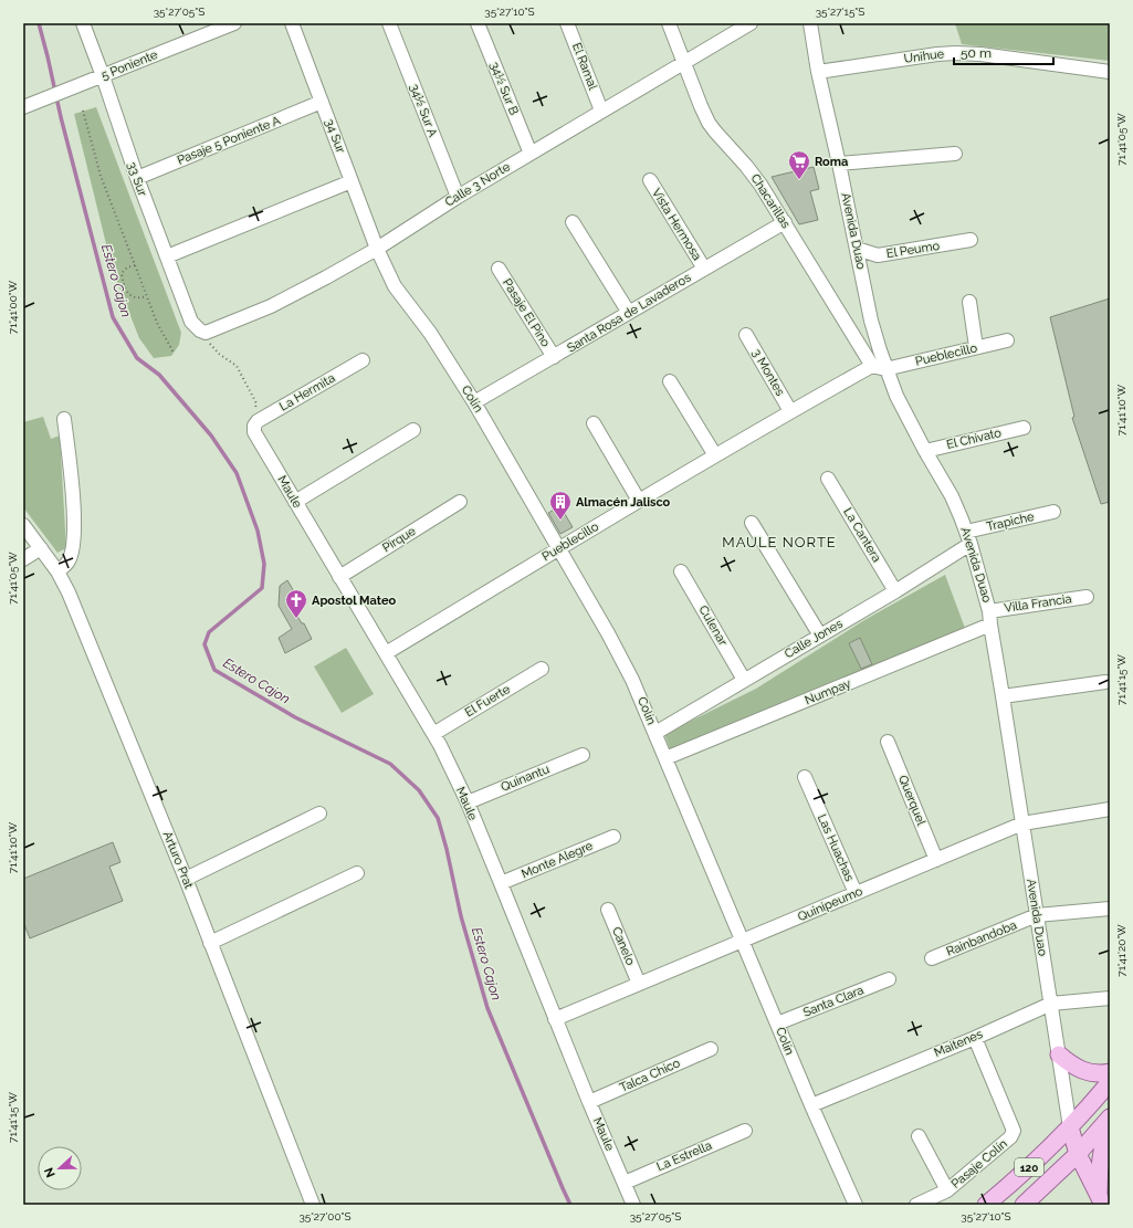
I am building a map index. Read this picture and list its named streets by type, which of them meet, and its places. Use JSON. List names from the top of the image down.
{
  "streets": {
    "main road": ["120"],
    "street": [
      "Unihue",
      "5 Poniente",
      "El Ramal",
      "34½ Sur B",
      "34½ Sur A",
      "34 Sur",
      "Pasaje 5 Poniente A",
      "33 Sur",
      "Calle 3 Norte",
      "Chacarillas",
      "Vista Hermosa",
      "Avenida Duao",
      "El Peumo",
      "Pasaje El Pino",
      "Santa Rosa de Lavaderos",
      "Pueblecillo",
      "3 Montes",
      "La Hermita",
      "Colín",
      "El Chivato",
      "Maule",
      "Trapiche",
      "La Cantera",
      "Pirque",
      "Villa Francia",
      "Culenar",
      "Calle Jones",
      "Numpay",
      "El Fuerte",
      "Quinantu",
      "Querquel",
      "Las Huachas",
      "Arturo Prat",
      "Monte Alegre",
      "Quinipeumo",
      "Rainbandoba",
      "Canelo",
      "Santa Clara",
      "Maitenes",
      "Talca Chico",
      "La Estrella",
      "Pasaje Colín"
    ]
  },
  "crossings": [
    ["Unihue", "Avenida Duao"],
    ["5 Poniente", "33 Sur"],
    ["El Ramal", "Calle 3 Norte"],
    ["34½ Sur B", "Calle 3 Norte"],
    ["34½ Sur A", "Calle 3 Norte"],
    ["34 Sur", "Pasaje 5 Poniente A"],
    ["34 Sur", "Calle 3 Norte"],
    ["34 Sur", "Colín"],
    ["Pasaje 5 Poniente A", "33 Sur"],
    ["33 Sur", "Calle 3 Norte"],
    ["Calle 3 Norte", "Chacarillas"],
    ["Calle 3 Norte", "Colín"],
    ["Chacarillas", "Santa Rosa de Lavaderos"],
    ["Chacarillas", "Pueblecillo"],
    ["Vista Hermosa", "Santa Rosa de Lavaderos"],
    ["Avenida Duao", "El Peumo"],
    ["Avenida Duao", "Pueblecillo"],
    ["Avenida Duao", "El Chivato"],
    ["Avenida Duao", "Trapiche"],
    ["Avenida Duao", "Villa Francia"],
    ["Avenida Duao", "Calle Jones"],
    ["Avenida Duao", "Numpay"],
    ["Avenida Duao", "Quinipeumo"],
    ["Avenida Duao", "Rainbandoba"],
    ["Avenida Duao", "Maitenes"],
    ["Avenida Duao", "120"],
    ["Pasaje El Pino", "Santa Rosa de Lavaderos"],
    ["Santa Rosa de Lavaderos", "Colín"],
    ["Pueblecillo", "3 Montes"],
    ["Pueblecillo", "Colín"],
    ["Pueblecillo", "Maule"],
    ["La Hermita", "Maule"],
    ["Colín", "Calle Jones"],
    ["Colín", "Numpay"],
    ["Colín", "Quinipeumo"],
    ["Colín", "Santa Clara"],
    ["Colín", "Maitenes"],
    ["Maule", "Pirque"],
    ["Maule", "El Fuerte"],
    ["Maule", "Quinantu"],
    ["Maule", "Monte Alegre"],
    ["Maule", "Quinipeumo"],
    ["Maule", "Talca Chico"],
    ["Maule", "La Estrella"],
    ["Trapiche", "Calle Jones"],
    ["La Cantera", "Calle Jones"],
    ["Culenar", "Calle Jones"],
    ["Querquel", "Quinipeumo"],
    ["Las Huachas", "Quinipeumo"],
    ["Quinipeumo", "Canelo"],
    ["Maitenes", "Pasaje Colín"]
  ],
  "districts": ["MAULE NORTE"],
  "water": ["Estero Cajon"],
  "places": {
    "supermarket": ["Roma"],
    "building": ["Almacén Jalisco"],
    "church": ["Apostol Mateo"]
  },
  "scale_bar": "50 m",
  "north": "left",
  "coordinates": [
    "35°27'05\"S",
    "35°27'10\"S",
    "35°27'15\"S",
    "71°41'05\"W",
    "71°41'00\"W",
    "71°41'10\"W",
    "71°41'15\"W",
    "71°41'20\"W",
    "35°27'00\"S"
  ]
}
